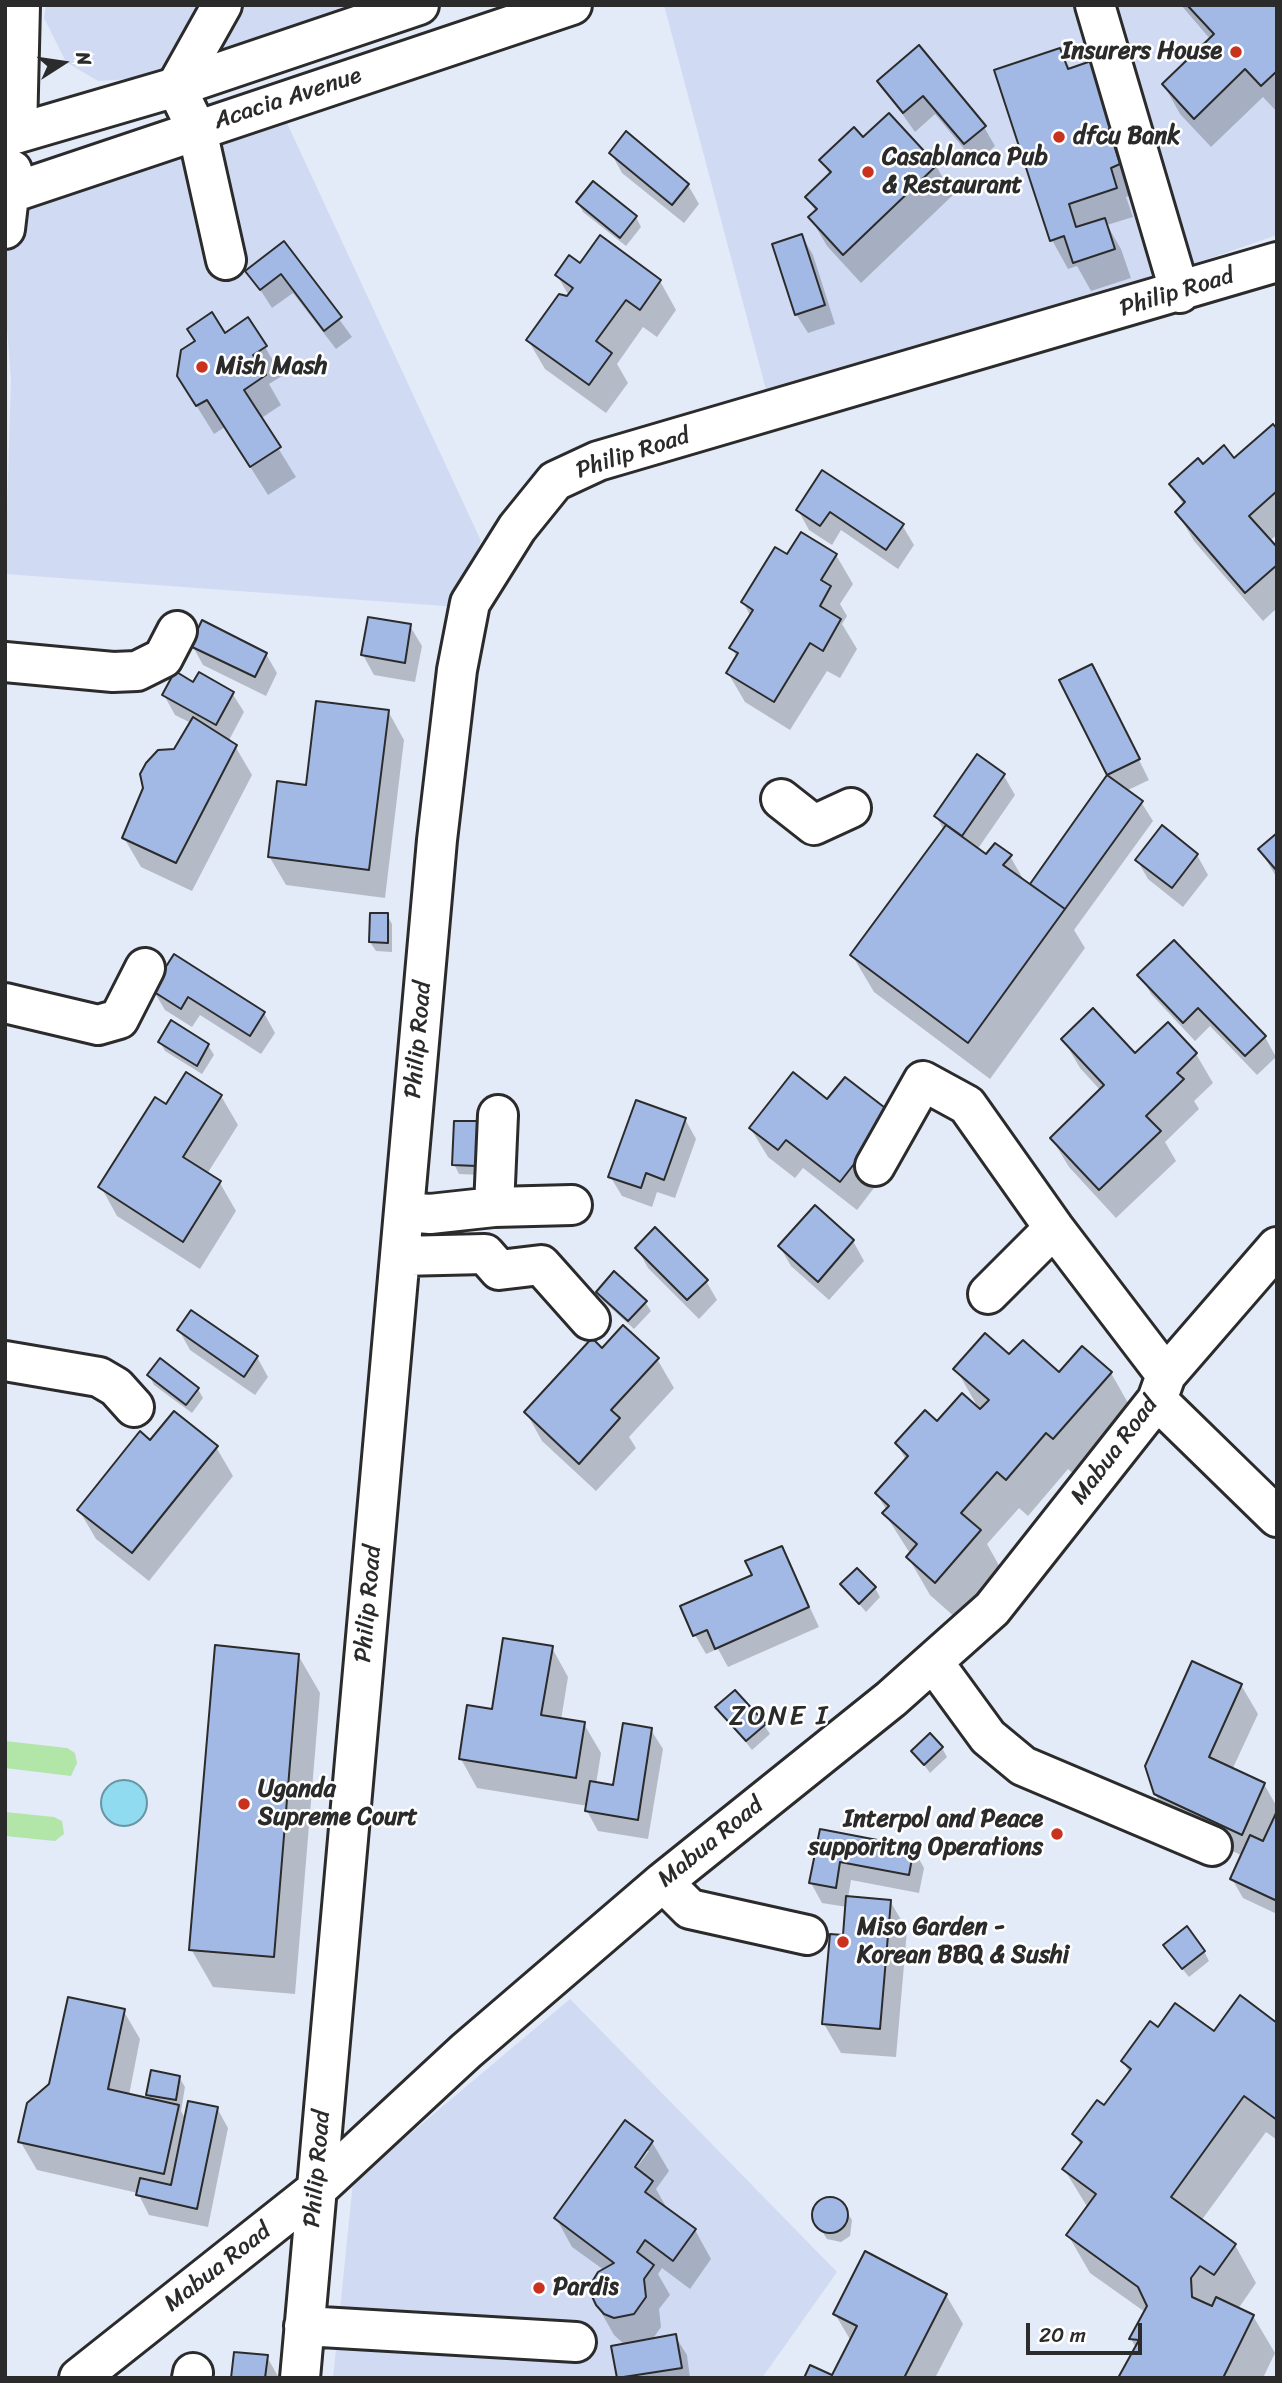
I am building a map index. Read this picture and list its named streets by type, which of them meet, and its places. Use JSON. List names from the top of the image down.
{
  "streets": {
    "street": ["Acacia Avenue", "Philip Road", "Mabua Road"]
  },
  "crossings": [
    ["Philip Road", "Mabua Road"]
  ],
  "districts": ["ZONE I"],
  "places": [
    "Insurers House",
    "dfcu Bank",
    "Casablanca Pub & Restaurant",
    "Mish Mash",
    "Uganda Supreme Court",
    "Interpol and Peace supporitng Operations",
    "Miso Garden - Korean BBQ & Sushi",
    "Pardis"
  ],
  "scale_bar": "20 m",
  "north": "right"
}
